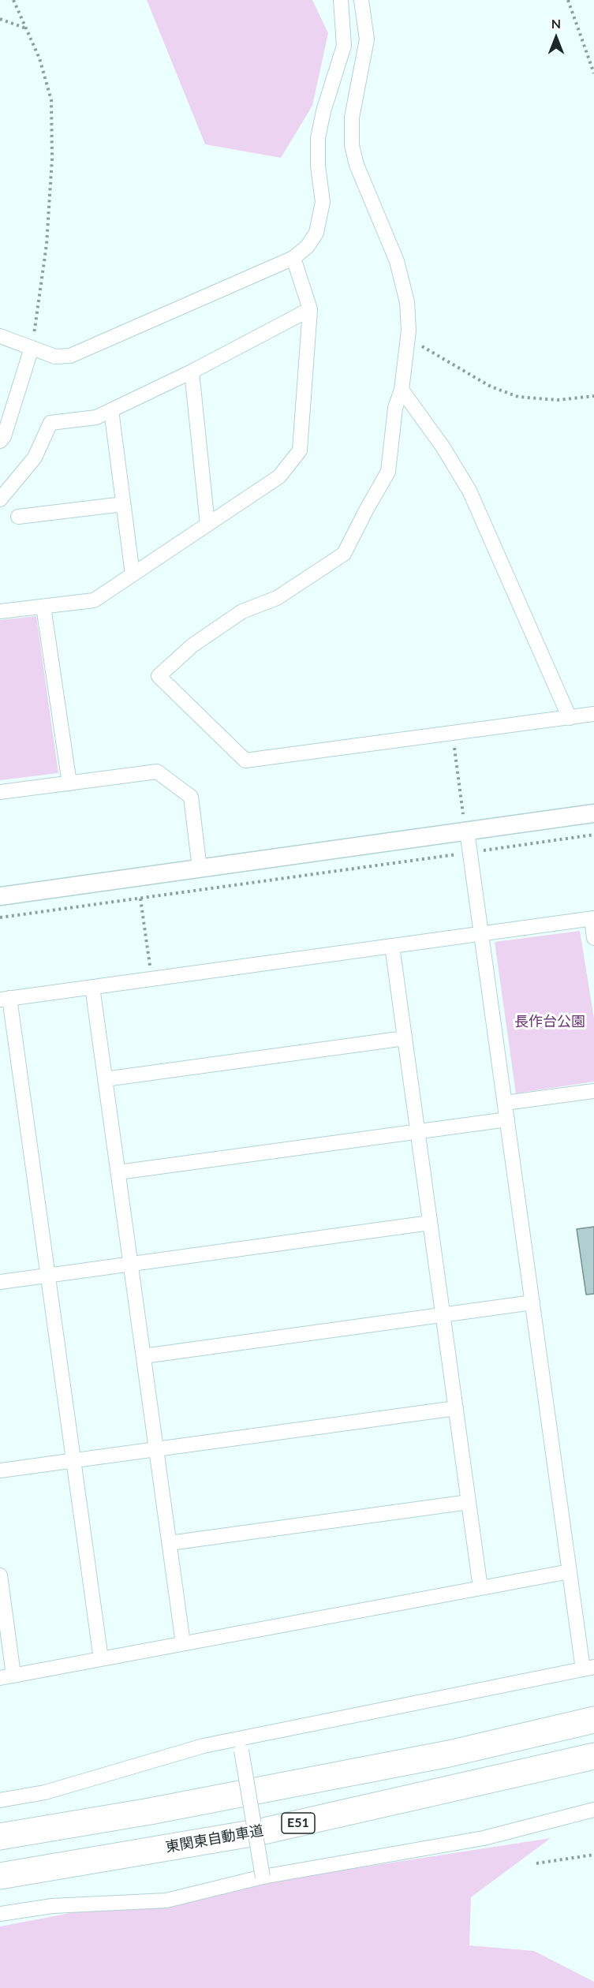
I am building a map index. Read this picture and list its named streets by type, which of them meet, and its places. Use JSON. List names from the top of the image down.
{
  "streets": {
    "highway": ["E51", "東関東自動車道"]
  },
  "parks": ["長作台公園"],
  "north": "top"
}
